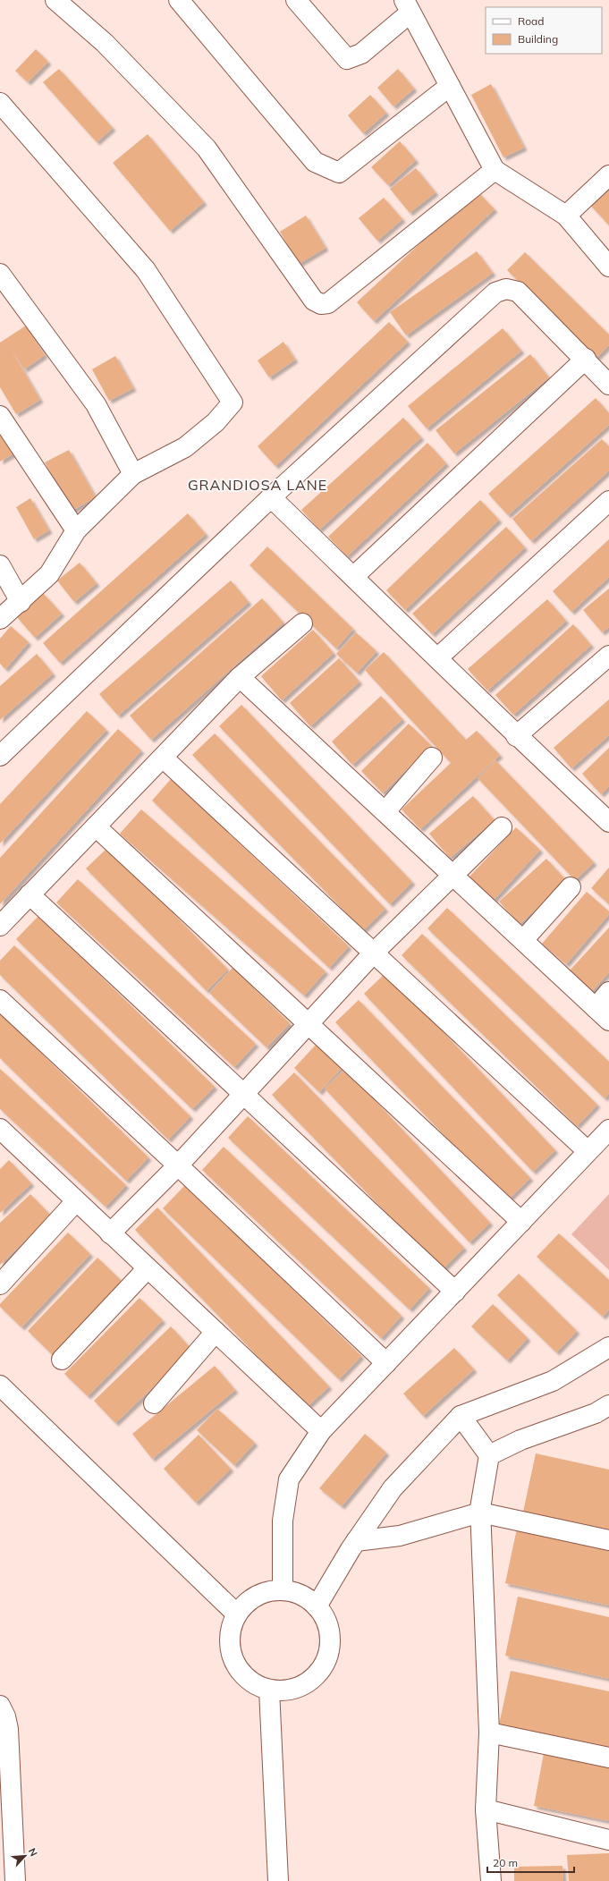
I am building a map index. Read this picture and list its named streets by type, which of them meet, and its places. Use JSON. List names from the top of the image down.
{
  "districts": ["GRANDIOSA LANE"],
  "legend": ["Road", "Building"],
  "scale_bar": "20 m",
  "north": "top right"
}
